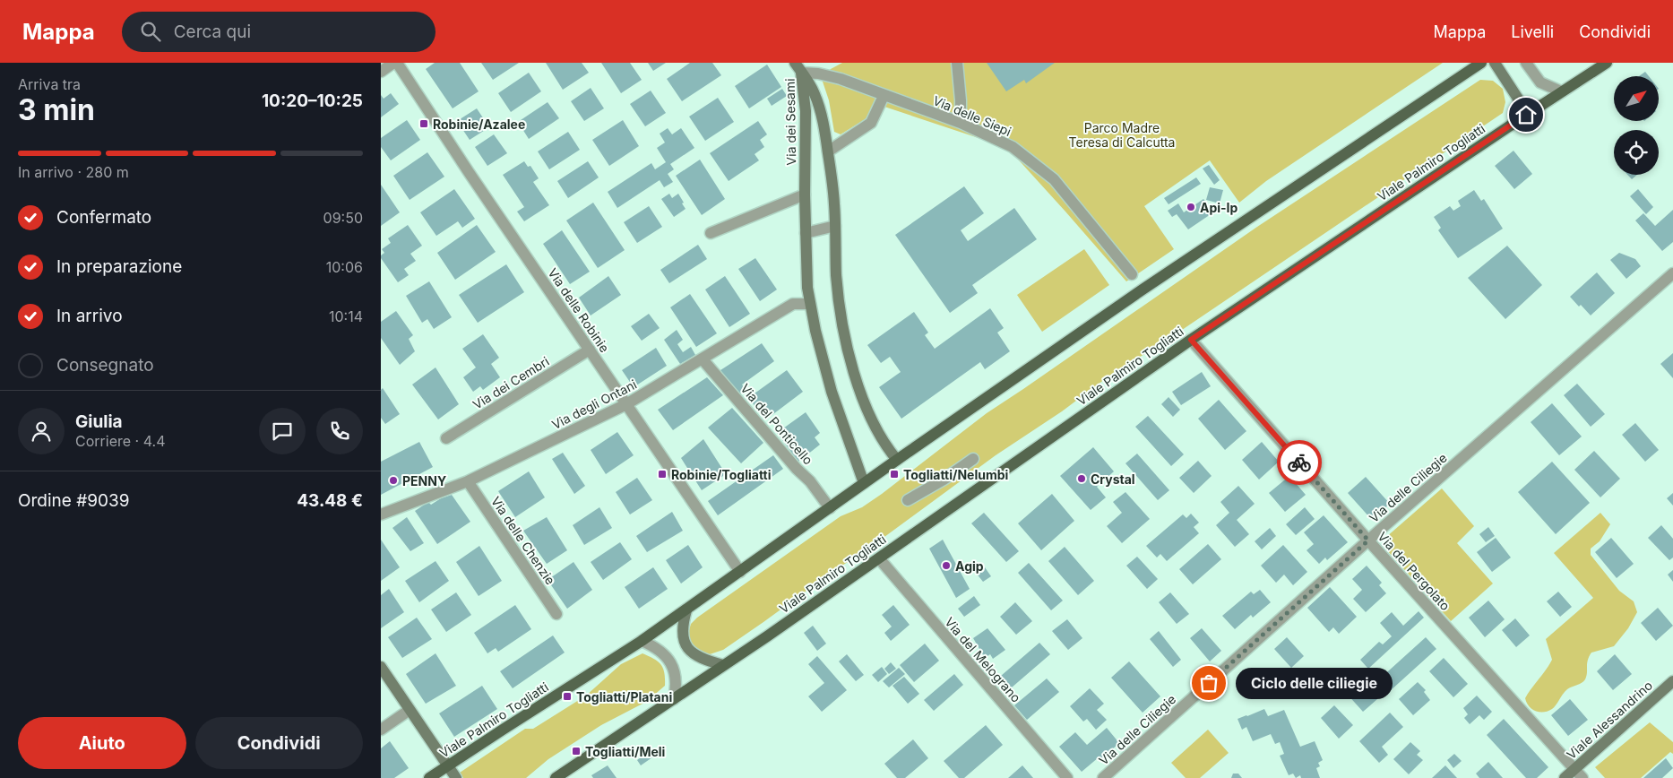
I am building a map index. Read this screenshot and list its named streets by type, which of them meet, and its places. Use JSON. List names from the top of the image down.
{
  "streets": {
    "main road": ["Viale Palmiro Togliatti"],
    "street": [
      "Via delle Siepi",
      "Via dei Sesami",
      "Via delle Robinie",
      "Via dei Cembri",
      "Via degli Ontani",
      "Via del Ponticello",
      "Via delle Ciliegie",
      "Via delle Chenzie",
      "Via del Pergolato",
      "Via del Melograno",
      "Viale Alessandrino"
    ]
  },
  "crossings": [
    ["Via delle Siepi", "Via dei Sesami"],
    ["Via dei Sesami", "Viale Palmiro Togliatti"],
    ["Via dei Sesami", "Via degli Ontani"],
    ["Viale Palmiro Togliatti", "Via delle Robinie"],
    ["Viale Palmiro Togliatti", "Via del Ponticello"],
    ["Viale Palmiro Togliatti", "Via del Pergolato"],
    ["Viale Palmiro Togliatti", "Via del Melograno"],
    ["Via delle Robinie", "Via dei Cembri"],
    ["Via delle Robinie", "Via degli Ontani"],
    ["Via degli Ontani", "Via del Ponticello"],
    ["Via degli Ontani", "Via delle Chenzie"],
    ["Via delle Ciliegie", "Via del Pergolato"],
    ["Via del Pergolato", "Viale Alessandrino"]
  ],
  "parks": ["Parco Madre Teresa di Calcutta"],
  "places": {
    "transit": [
      "Robinie/Azalee",
      "Robinie/Togliatti",
      "Togliatti/Nelumbi",
      "Togliatti/Platani",
      "Togliatti/Meli"
    ],
    "other": [
      "Api-Ip",
      "Crystal",
      "PENNY",
      "Agip",
      "Ciclo delle ciliegie"
    ]
  },
  "north": "top right",
  "page": {
    "header": "Mappa",
    "search": "Cerca qui",
    "nav": ["Mappa", "Livelli", "Condividi"],
    "heading": ["3 min", "Arriva tra", "10:20–10:25"],
    "panel": [
      "Giulia",
      "Corriere · 4.4",
      "Ordine #9039",
      "43.48 €"
    ],
    "bar": "In arrivo · 280 m",
    "list": [
      ["Confermato", "09:50"],
      ["In preparazione", "10:06"],
      ["In arrivo", "10:14"],
      "Consegnato"
    ],
    "bubble": "Ciclo delle ciliegie",
    "buttons": ["Aiuto", "Condividi"]
  }
}
